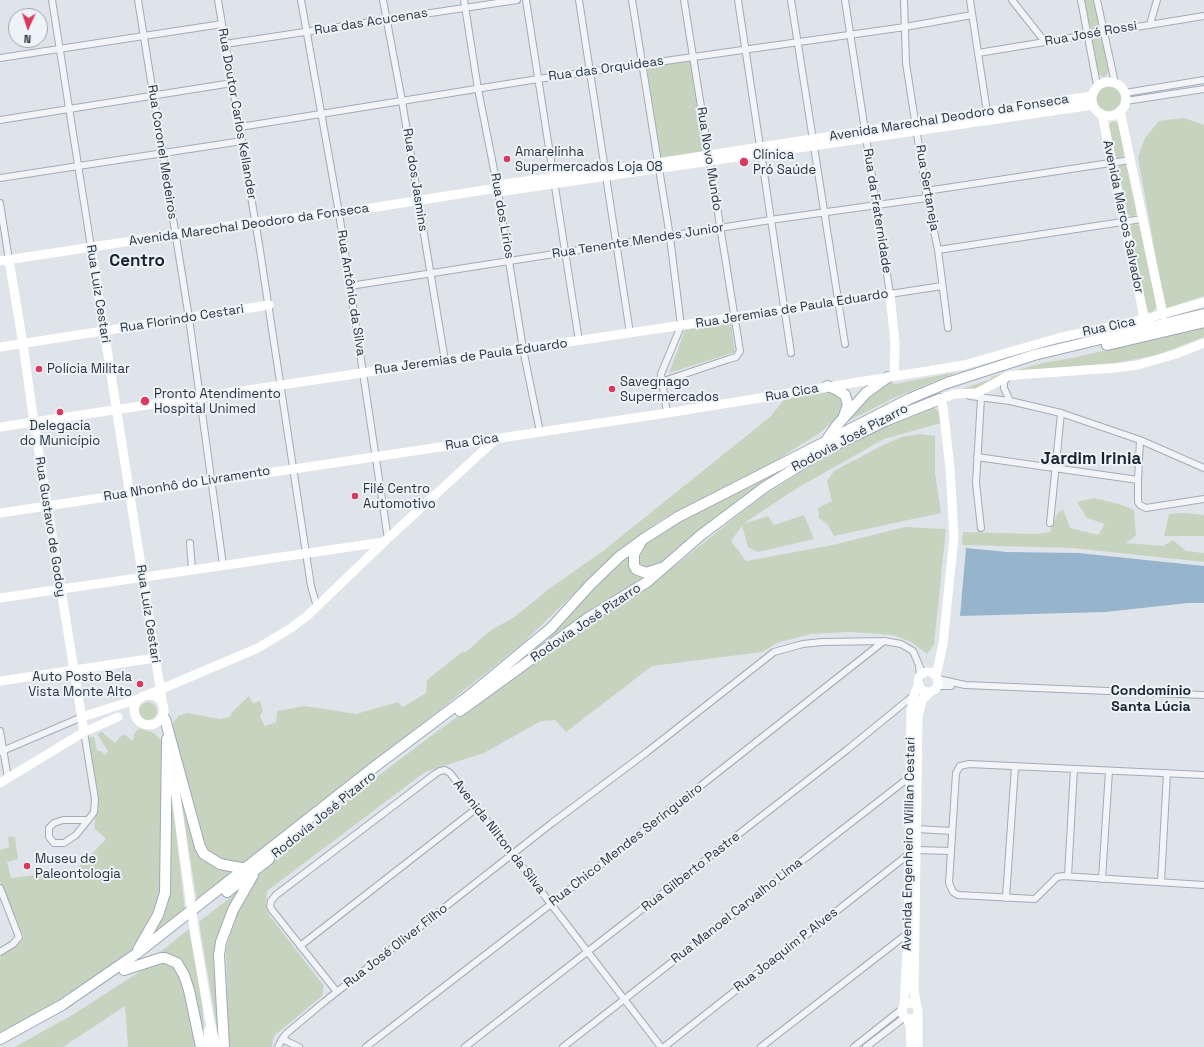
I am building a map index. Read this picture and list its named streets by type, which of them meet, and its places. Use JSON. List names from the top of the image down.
{
  "streets": {
    "main road": ["Rodovia José Pizarro"],
    "street": [
      "Rua das Acucenas",
      "Rua José Rossi",
      "Rua das Orquideas",
      "Rua Doutor Carlos Kellander",
      "Avenida Marechal Deodoro da Fonseca",
      "Rua Coronel Medeiros",
      "Rua Novo Mundo",
      "Rua dos Jasmins",
      "Rua Sertaneja",
      "Rua da Fraternidade",
      "Rua dos Lírios",
      "Avenida Marcos Salvador",
      "Rua Tenente Mendes Junior",
      "Rua Antônio da Silva",
      "Rua Luiz Cestari",
      "Rua Jeremias de Paula Eduardo",
      "Rua Florindo Cestari",
      "Rua Cica",
      "Rua Nhonhô do Livramento",
      "Rua Gustavo de Godoy",
      "Avenida Nilton da Silva",
      "Avenida Engenheiro Willian Cestari",
      "Rua Chico Mendes Seringueiro",
      "Rua Gilberto Pastre",
      "Rua Manoel Carvalho Lima",
      "Rua José Oliver Filho",
      "Rua Joaquim P Alves"
    ]
  },
  "crossings": [
    ["Rua das Acucenas", "Rua Doutor Carlos Kellander"],
    ["Rua das Acucenas", "Rua dos Jasmins"],
    ["Rua das Acucenas", "Rua dos Lírios"],
    ["Rua das Acucenas", "Rua Antônio da Silva"],
    ["Rua das Orquideas", "Rua Doutor Carlos Kellander"],
    ["Rua das Orquideas", "Rua Novo Mundo"],
    ["Rua das Orquideas", "Rua dos Jasmins"],
    ["Rua das Orquideas", "Rua Sertaneja"],
    ["Rua das Orquideas", "Rua da Fraternidade"],
    ["Rua das Orquideas", "Rua dos Lírios"],
    ["Rua das Orquideas", "Rua Antônio da Silva"],
    ["Rua Doutor Carlos Kellander", "Avenida Marechal Deodoro da Fonseca"],
    ["Rua Doutor Carlos Kellander", "Rua Jeremias de Paula Eduardo"],
    ["Rua Doutor Carlos Kellander", "Rua Florindo Cestari"],
    ["Rua Doutor Carlos Kellander", "Rua Nhonhô do Livramento"],
    ["Avenida Marechal Deodoro da Fonseca", "Rua Coronel Medeiros"],
    ["Avenida Marechal Deodoro da Fonseca", "Rua Novo Mundo"],
    ["Avenida Marechal Deodoro da Fonseca", "Rua dos Jasmins"],
    ["Avenida Marechal Deodoro da Fonseca", "Rua Sertaneja"],
    ["Avenida Marechal Deodoro da Fonseca", "Rua da Fraternidade"],
    ["Avenida Marechal Deodoro da Fonseca", "Rua dos Lírios"],
    ["Avenida Marechal Deodoro da Fonseca", "Avenida Marcos Salvador"],
    ["Avenida Marechal Deodoro da Fonseca", "Rua Antônio da Silva"],
    ["Avenida Marechal Deodoro da Fonseca", "Rua Luiz Cestari"],
    ["Avenida Marechal Deodoro da Fonseca", "Rua Gustavo de Godoy"],
    ["Rua Coronel Medeiros", "Rua Jeremias de Paula Eduardo"],
    ["Rua Coronel Medeiros", "Rua Florindo Cestari"],
    ["Rua Coronel Medeiros", "Rua Nhonhô do Livramento"],
    ["Rua Novo Mundo", "Rua Tenente Mendes Junior"],
    ["Rua Novo Mundo", "Rua Jeremias de Paula Eduardo"],
    ["Rua dos Jasmins", "Rua Tenente Mendes Junior"],
    ["Rua dos Jasmins", "Rua Jeremias de Paula Eduardo"],
    ["Rua Sertaneja", "Rua Tenente Mendes Junior"],
    ["Rua Sertaneja", "Rua Jeremias de Paula Eduardo"],
    ["Rua da Fraternidade", "Rua Tenente Mendes Junior"],
    ["Rua da Fraternidade", "Rua Jeremias de Paula Eduardo"],
    ["Rua da Fraternidade", "Rua Cica"],
    ["Rua dos Lírios", "Rua Tenente Mendes Junior"],
    ["Rua dos Lírios", "Rua Jeremias de Paula Eduardo"],
    ["Rua dos Lírios", "Rua Cica"],
    ["Avenida Marcos Salvador", "Rua Cica"],
    ["Rua Tenente Mendes Junior", "Rua Antônio da Silva"],
    ["Rua Antônio da Silva", "Rua Jeremias de Paula Eduardo"],
    ["Rua Antônio da Silva", "Rua Cica"],
    ["Rua Antônio da Silva", "Rua Nhonhô do Livramento"],
    ["Rua Luiz Cestari", "Rua Jeremias de Paula Eduardo"],
    ["Rua Luiz Cestari", "Rua Florindo Cestari"],
    ["Rua Luiz Cestari", "Rua Nhonhô do Livramento"],
    ["Rua Jeremias de Paula Eduardo", "Rua Gustavo de Godoy"],
    ["Rua Florindo Cestari", "Rua Gustavo de Godoy"],
    ["Rua Cica", "Rua Nhonhô do Livramento"],
    ["Rua Nhonhô do Livramento", "Rua Gustavo de Godoy"],
    ["Avenida Nilton da Silva", "Rua Chico Mendes Seringueiro"],
    ["Avenida Nilton da Silva", "Rua Gilberto Pastre"],
    ["Avenida Nilton da Silva", "Rua Manoel Carvalho Lima"],
    ["Avenida Nilton da Silva", "Rua José Oliver Filho"],
    ["Avenida Nilton da Silva", "Rua Joaquim P Alves"],
    ["Avenida Engenheiro Willian Cestari", "Rua Gilberto Pastre"],
    ["Avenida Engenheiro Willian Cestari", "Rua Manoel Carvalho Lima"],
    ["Avenida Engenheiro Willian Cestari", "Rua José Oliver Filho"],
    ["Avenida Engenheiro Willian Cestari", "Rua Joaquim P Alves"],
    ["Rua Chico Mendes Seringueiro", "Rua José Oliver Filho"]
  ],
  "districts": ["Centro", "Jardim Irinia", "Condomínio Santa Lúcia"],
  "places": [
    "Amarelinha Supermercados Loja 08",
    "Clínica Pró Saúde",
    "Polícia Militar",
    "Savegnago Supermercados",
    "Pronto Atendimento Hospital Unimed",
    "Delegacia do Município",
    "Filé Centro Automotivo",
    "Auto Posto Bela Vista Monte Alto",
    "Museu de Paleontologia"
  ],
  "north": "bottom"
}
